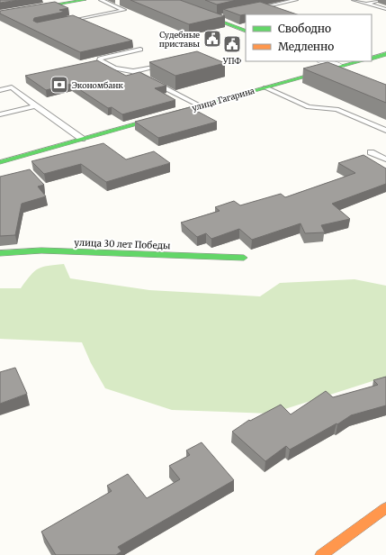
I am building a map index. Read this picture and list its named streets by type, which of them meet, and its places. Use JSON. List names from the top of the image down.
{
  "streets": {
    "street": ["улица Гагарина", "улица 30 лет Победы"]
  },
  "places": {
    "public building": ["Судебные приставы", "УПФ"],
    "bank": ["Экономбанк"]
  },
  "legend": ["Свободно", "Медленно"]
}
